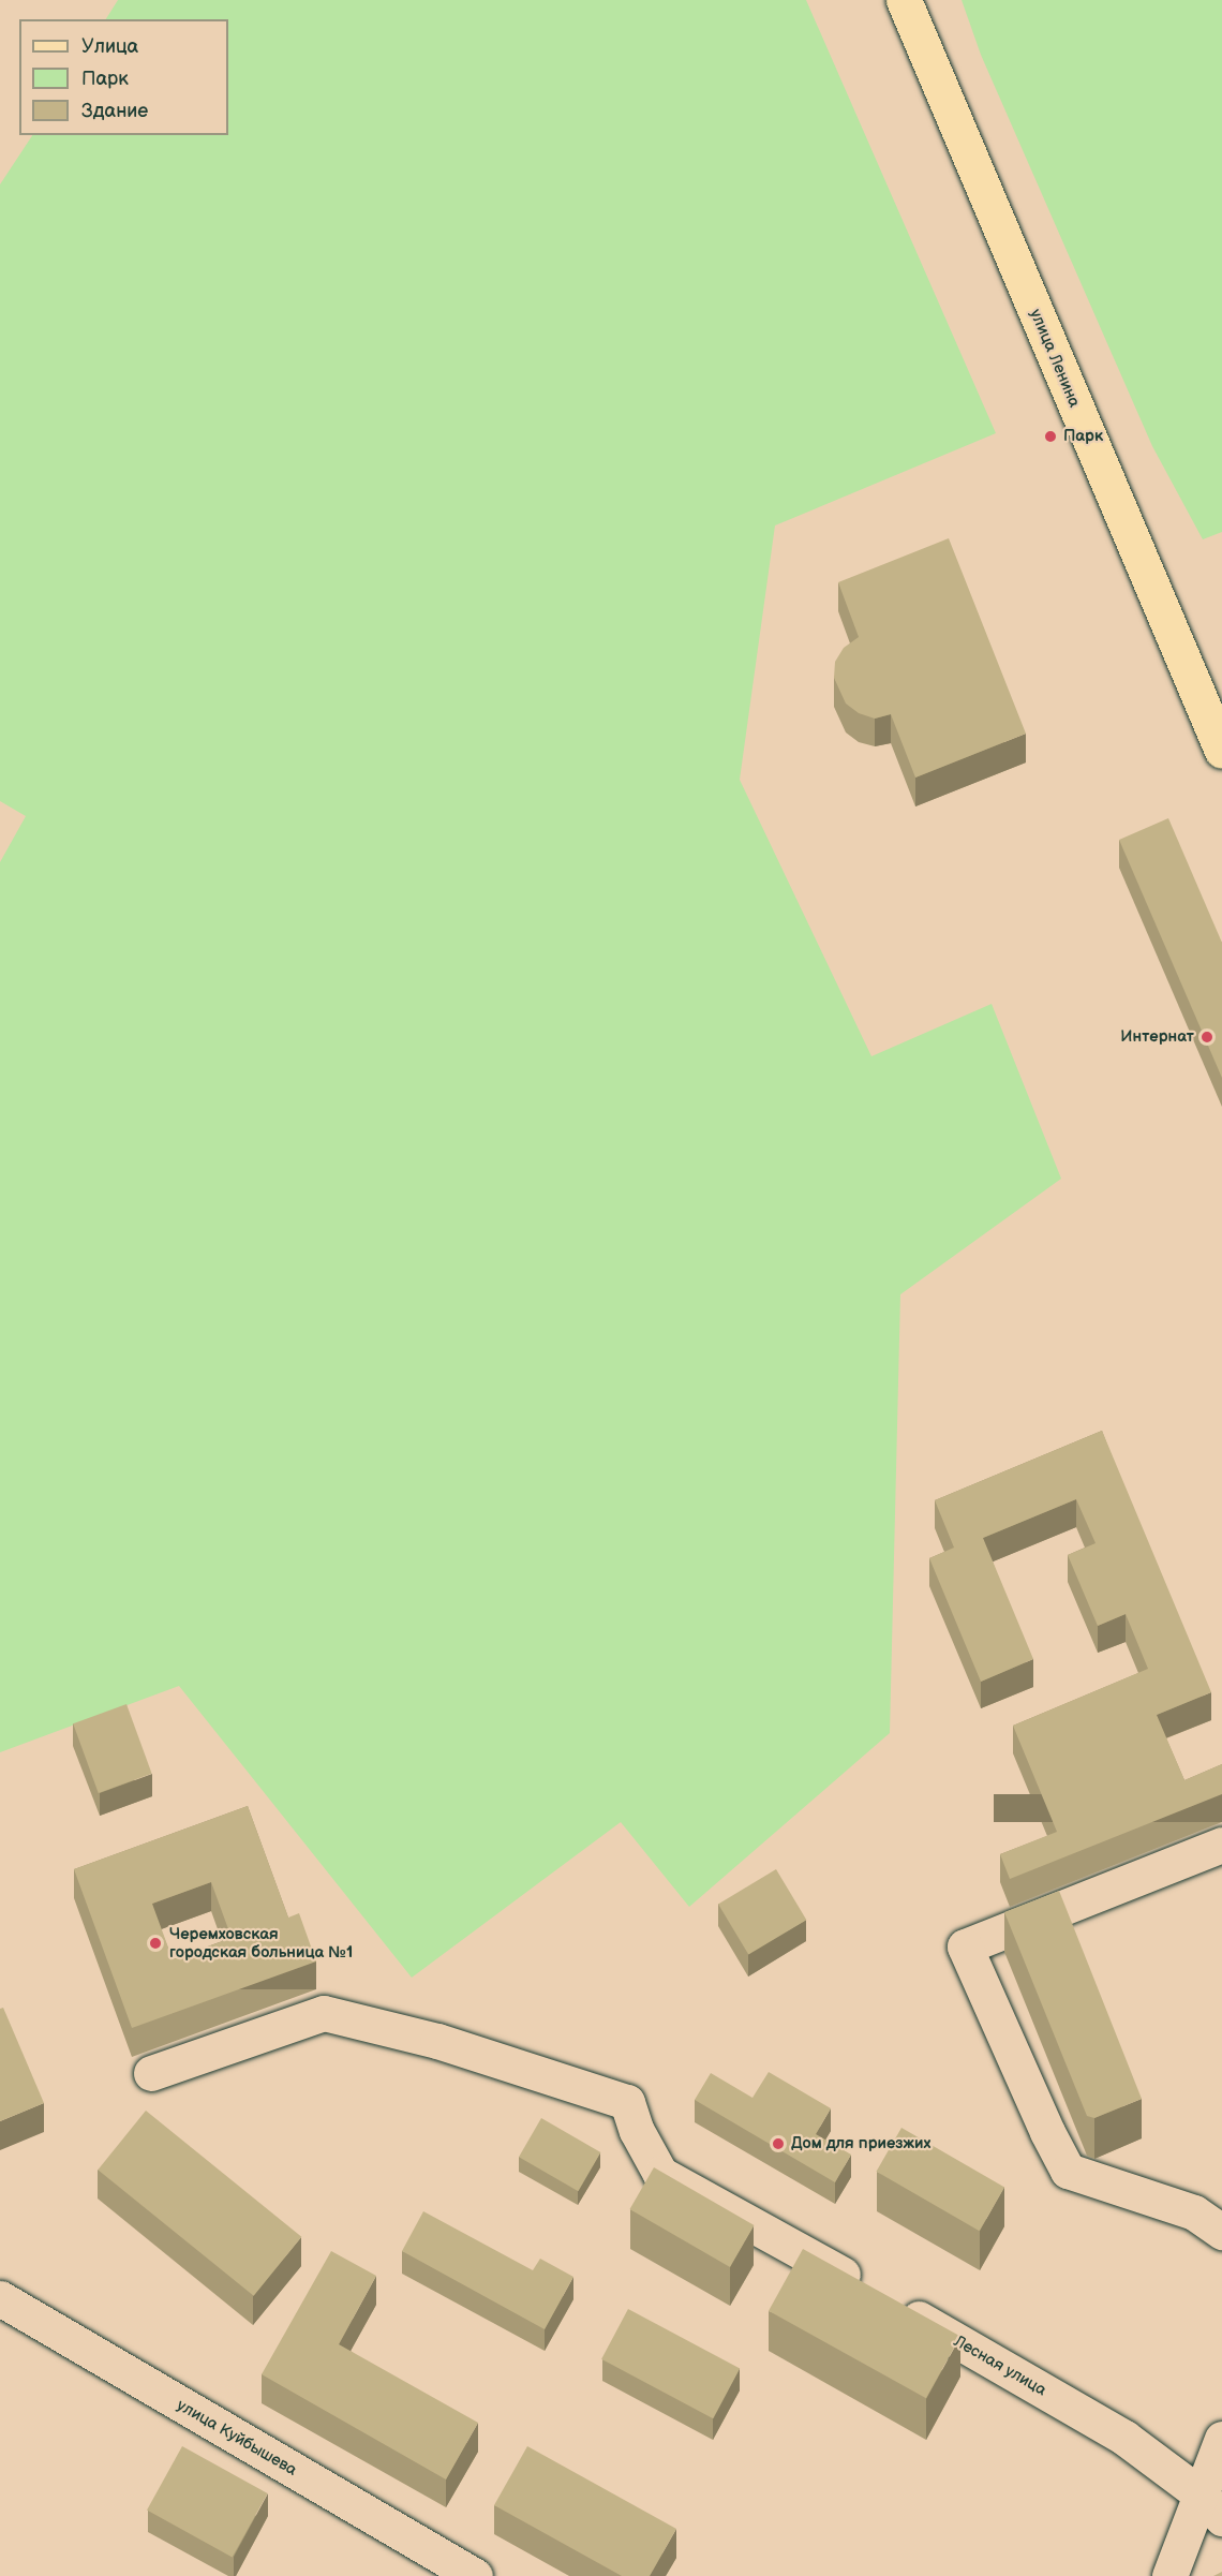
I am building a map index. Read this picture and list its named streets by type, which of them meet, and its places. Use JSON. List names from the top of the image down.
{
  "streets": {
    "main road": ["улица Ленина"],
    "street": ["Лесная улица", "улица Куйбышева"]
  },
  "places": [
    "Парк",
    "Интернат",
    "Черемховская городская больница №1",
    "Дом для приезжих"
  ],
  "legend": ["Улица", "Парк", "Здание"]
}
